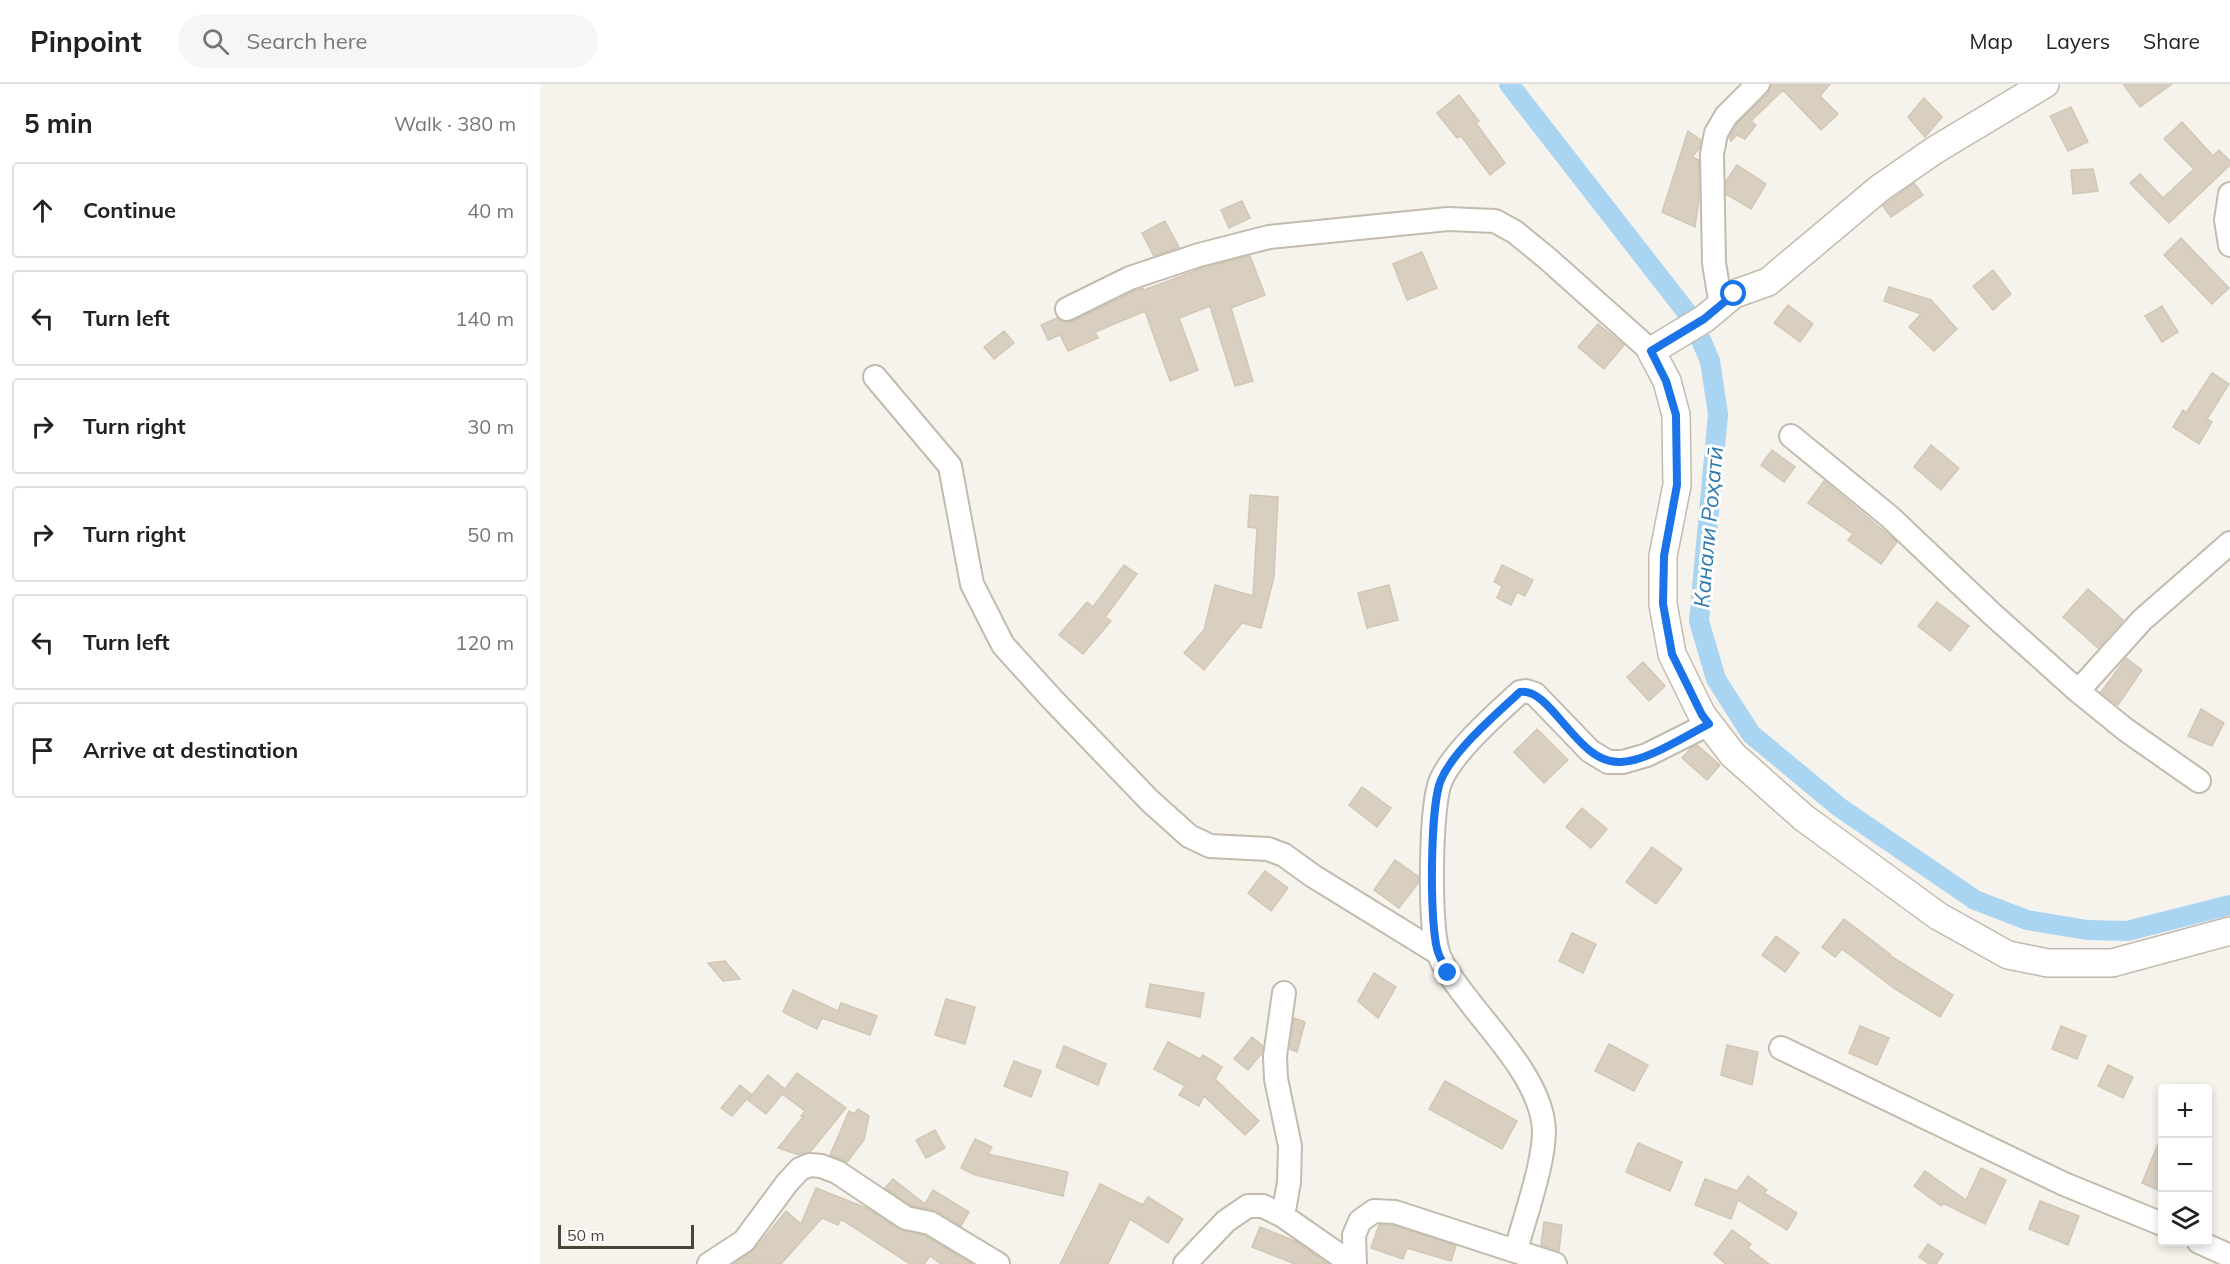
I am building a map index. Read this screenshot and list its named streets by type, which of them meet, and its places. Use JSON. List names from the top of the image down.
{
  "water": ["Канали Роҳатӣ"],
  "scale_bar": "50 m",
  "page": {
    "header": "Pinpoint",
    "search": "Search here",
    "nav": ["Map", "Layers", "Share"],
    "heading": ["5 min", "Walk · 380 m"],
    "list": [
      ["Continue", "40 m"],
      ["Turn left", "140 m"],
      ["Turn right", "30 m"],
      ["Turn right", "50 m"],
      ["Turn left", "120 m"],
      "Arrive at destination"
    ],
    "map_buttons": ["+", "−"],
    "scale": "50 m"
  }
}
